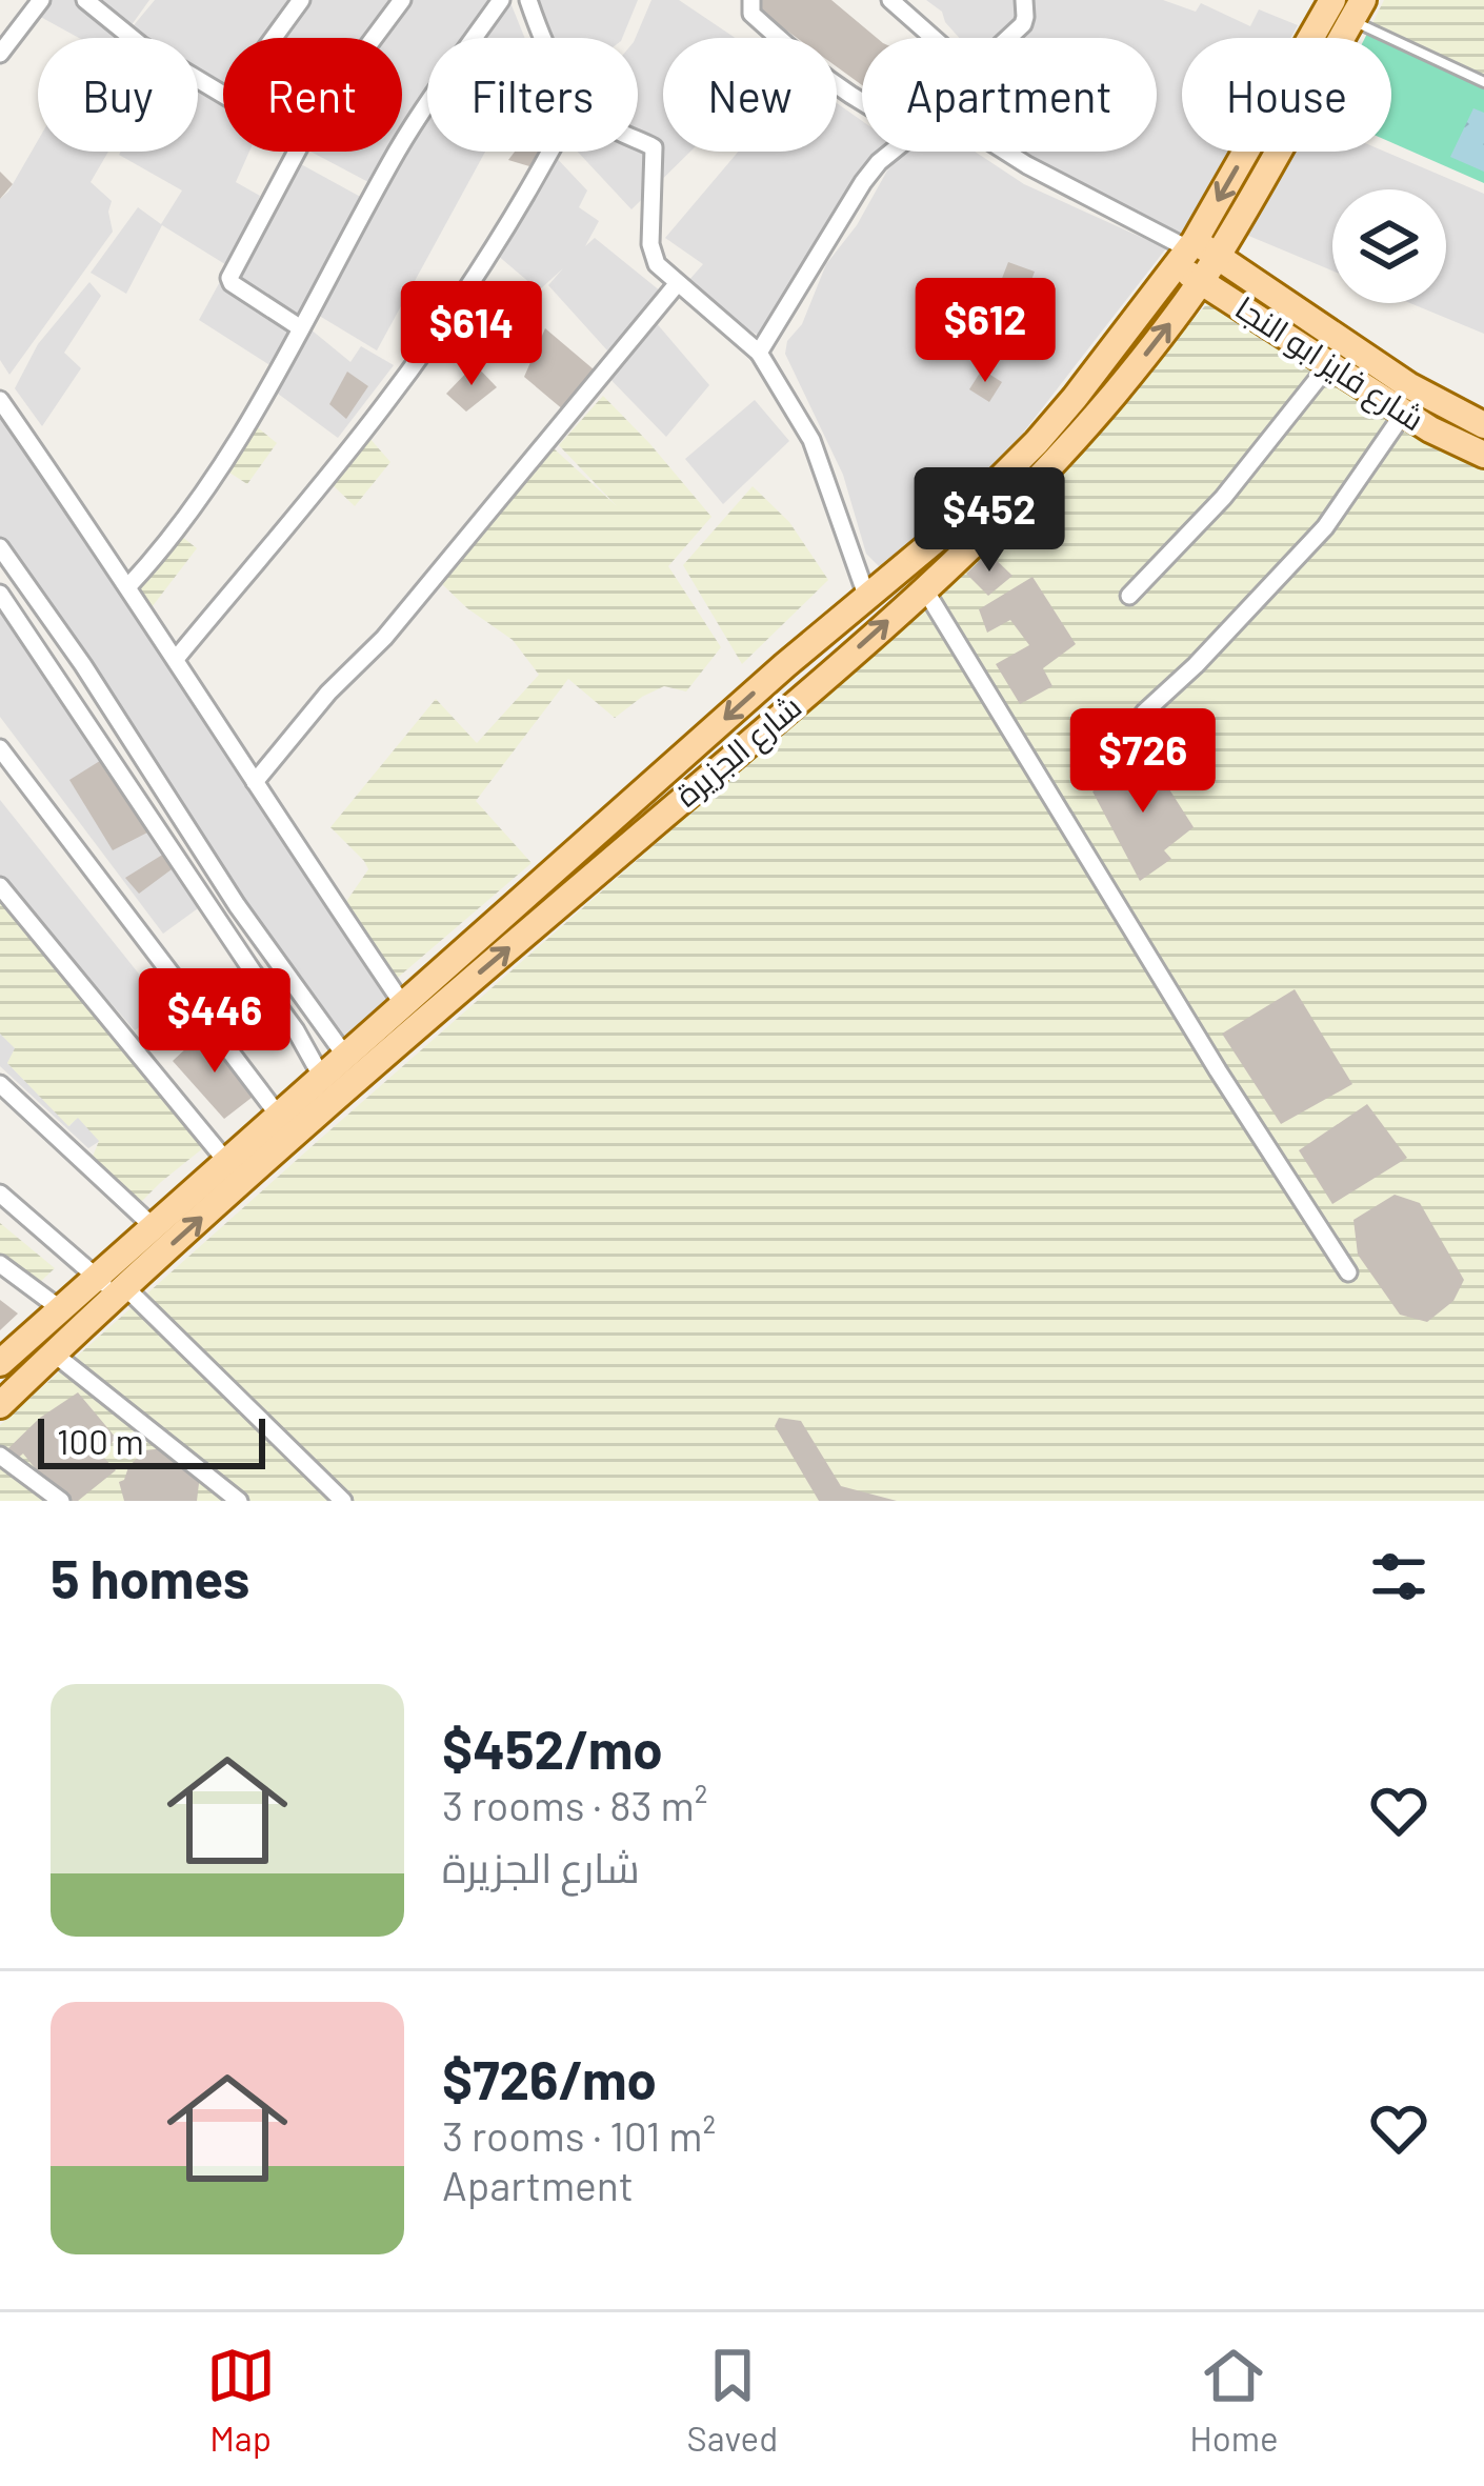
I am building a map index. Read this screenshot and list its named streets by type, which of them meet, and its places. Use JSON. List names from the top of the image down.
{
  "streets": {
    "main road": ["شارع فايز ابو النجا", "شارع الجزيرة"]
  },
  "crossings": [
    ["شارع فايز ابو النجا", "شارع الجزيرة"]
  ],
  "scale_bar": "100 m",
  "page": {
    "chip": [
      "Buy",
      "Rent",
      "Filters",
      "New",
      "Apartment",
      "House"
    ],
    "price": [
      "$612",
      "$614",
      "$452",
      "$726",
      "$446"
    ],
    "scale": "100 m",
    "heading": "5 homes",
    "list": [
      {
        "name": "$452/mo",
        "note": "3 rooms · 83 m² · شارع الجزيرة"
      },
      {
        "name": "$726/mo",
        "note": "3 rooms · 101 m² · Apartment"
      }
    ],
    "tabs": ["Map", "Saved", "Home"]
  }
}
